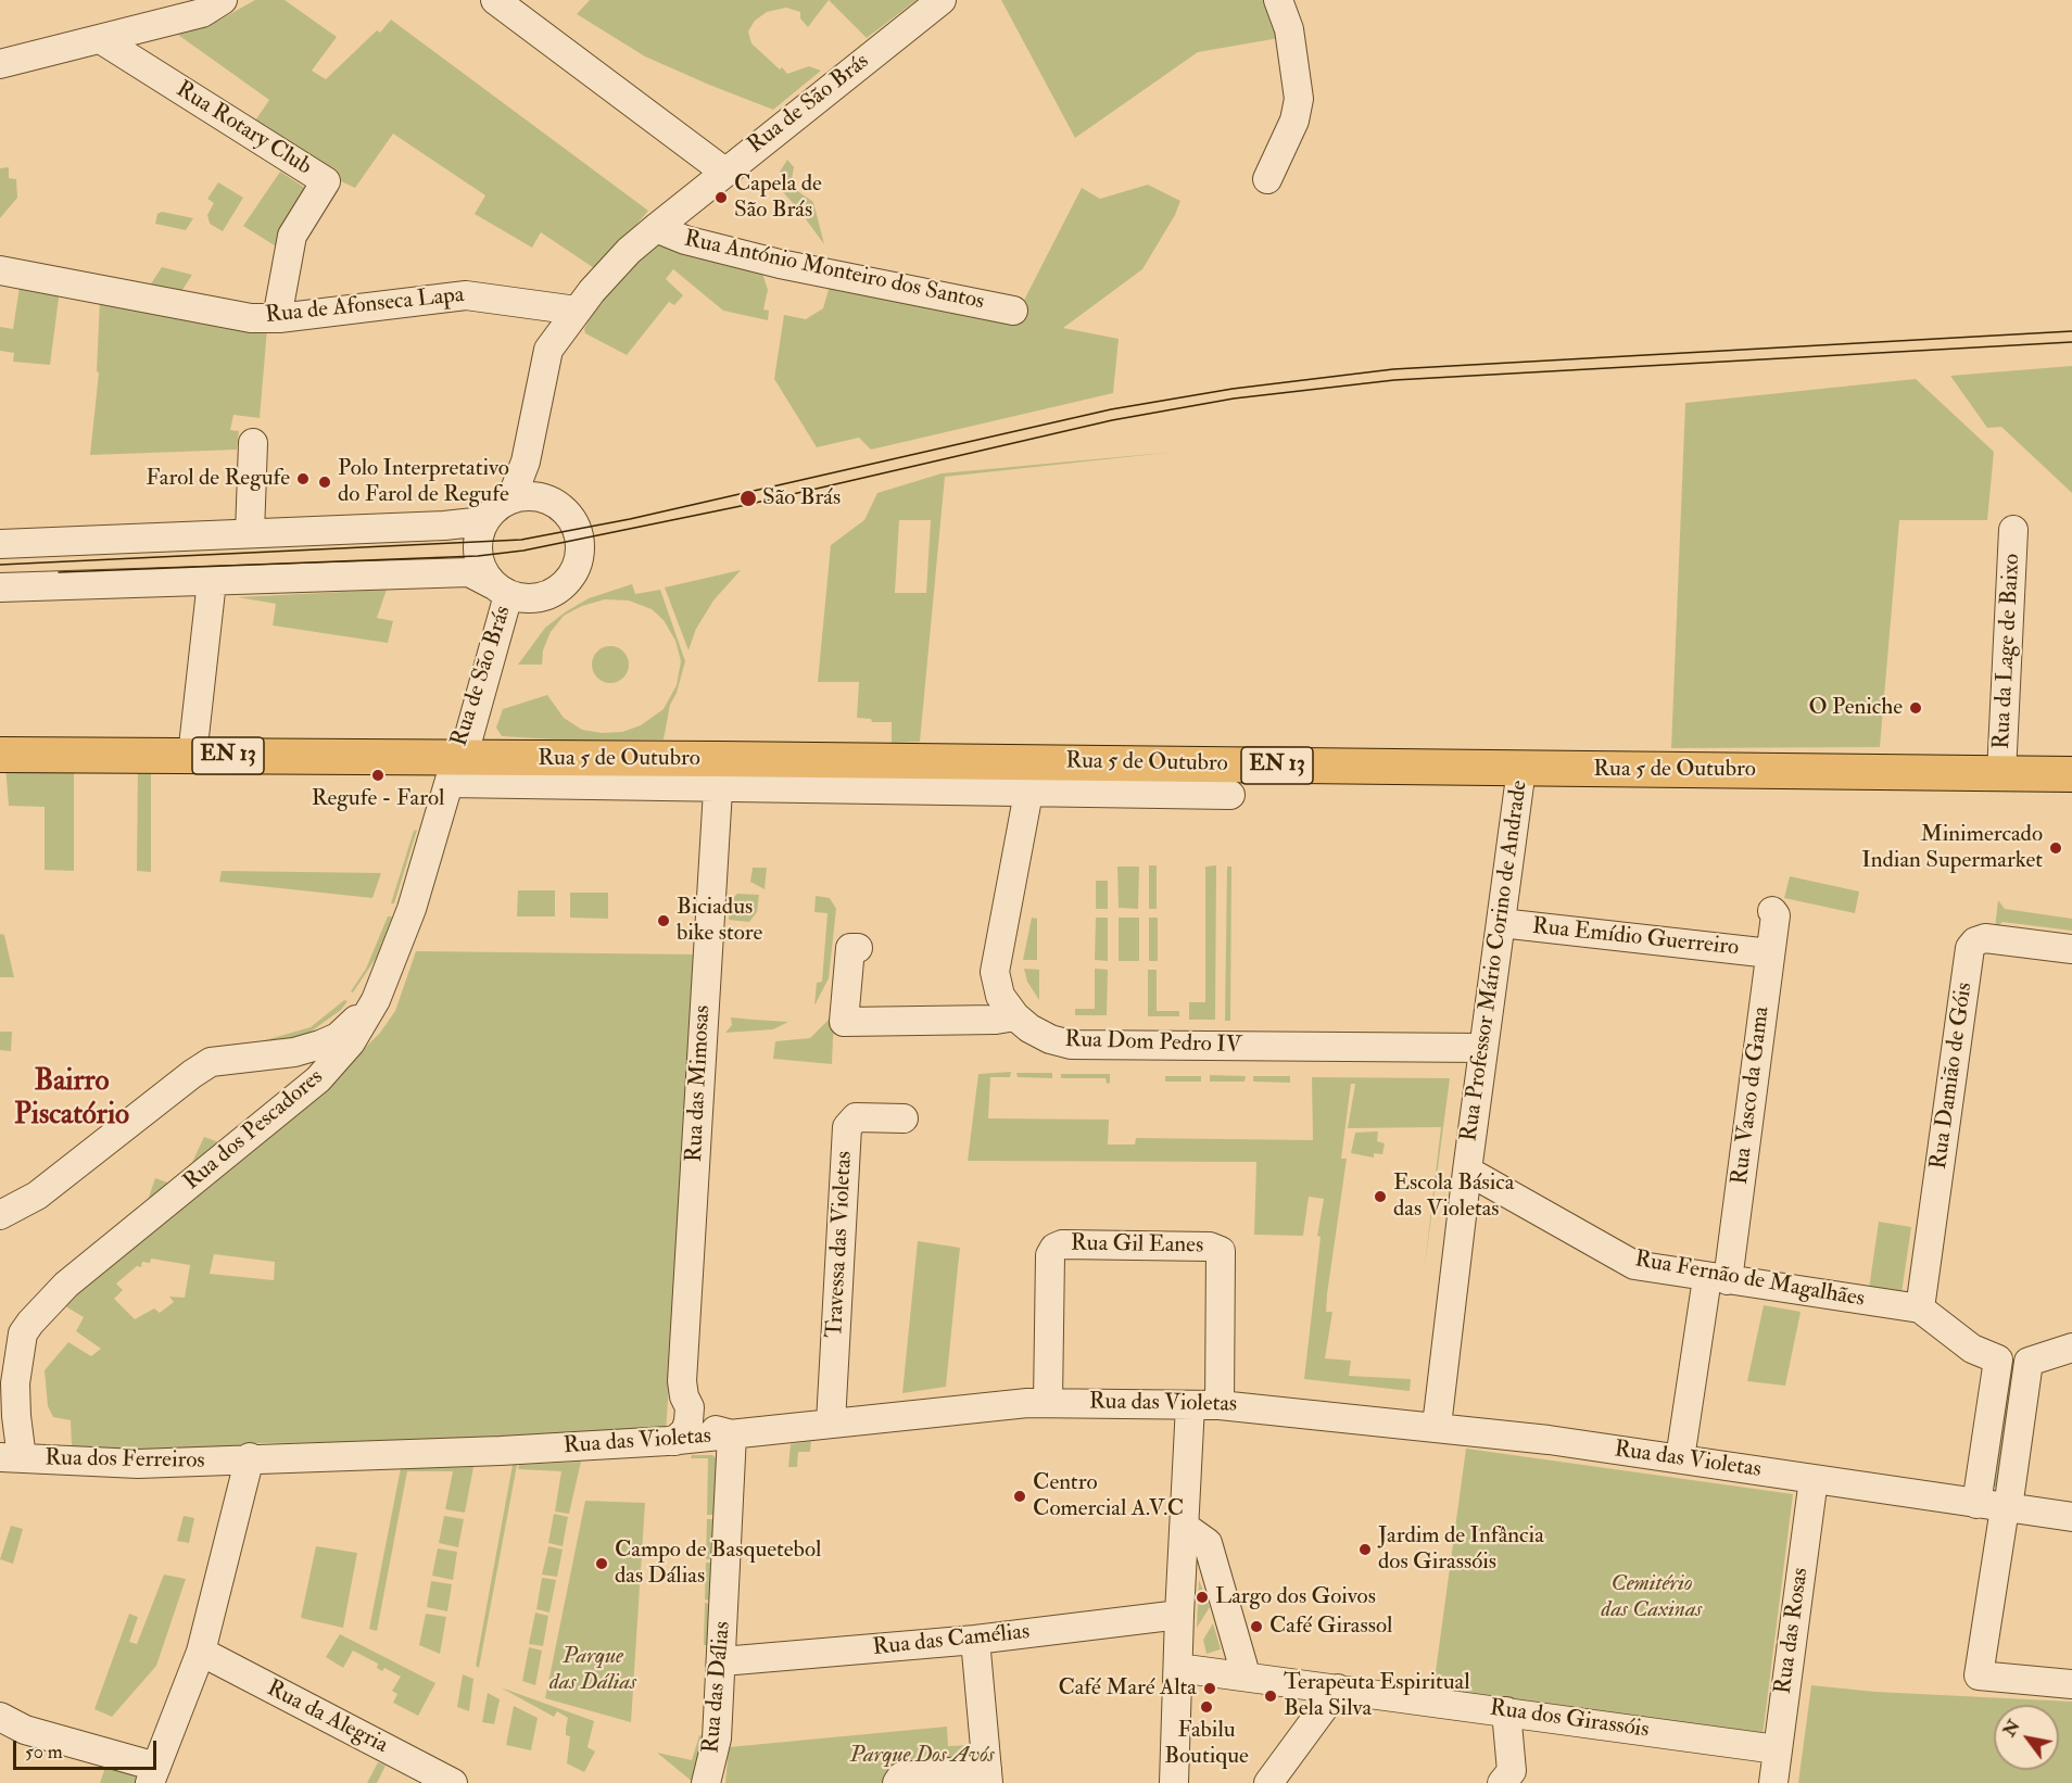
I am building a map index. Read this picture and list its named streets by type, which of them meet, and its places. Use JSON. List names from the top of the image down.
{
  "streets": {
    "main road": ["EN 13", "Rua 5 de Outubro"],
    "street": [
      "Rua de São Brás",
      "Rua Rotary Club",
      "Rua António Monteiro dos Santos",
      "Rua de Afonseca Lapa",
      "Rua da Lage de Baixo",
      "Rua Emídio Guerreiro",
      "Rua Professor Mário Corino de Andrade",
      "Rua Dom Pedro IV",
      "Rua Damião de Góis",
      "Rua das Mimosas",
      "Rua Vasco da Gama",
      "Rua dos Pescadores",
      "Travessa das Violetas",
      "Rua Gil Eanes",
      "Rua Fernão de Magalhães",
      "Rua das Violetas",
      "Rua dos Ferreiros",
      "Rua das Rosas",
      "Rua das Camélias",
      "Rua das Dálias",
      "Rua da Alegria",
      "Rua dos Girassóis"
    ]
  },
  "crossings": [
    ["Rua de São Brás", "Rua António Monteiro dos Santos"],
    ["Rua de São Brás", "Rua de Afonseca Lapa"],
    ["Rua de São Brás", "EN 13"],
    ["Rua de São Brás", "Rua 5 de Outubro"],
    ["Rua de São Brás", "Rua dos Pescadores"],
    ["Rua Rotary Club", "Rua de Afonseca Lapa"],
    ["Rua da Lage de Baixo", "Rua 5 de Outubro"],
    ["EN 13", "Rua 5 de Outubro"],
    ["EN 13", "Rua dos Pescadores"],
    ["Rua 5 de Outubro", "Rua Professor Mário Corino de Andrade"],
    ["Rua 5 de Outubro", "Rua Dom Pedro IV"],
    ["Rua 5 de Outubro", "Rua das Mimosas"],
    ["Rua 5 de Outubro", "Rua dos Pescadores"],
    ["Rua Emídio Guerreiro", "Rua Professor Mário Corino de Andrade"],
    ["Rua Emídio Guerreiro", "Rua Vasco da Gama"],
    ["Rua Professor Mário Corino de Andrade", "Rua Dom Pedro IV"],
    ["Rua Professor Mário Corino de Andrade", "Rua Fernão de Magalhães"],
    ["Rua Professor Mário Corino de Andrade", "Rua das Violetas"],
    ["Rua Damião de Góis", "Rua Fernão de Magalhães"],
    ["Rua Vasco da Gama", "Rua Fernão de Magalhães"],
    ["Rua dos Pescadores", "Rua dos Ferreiros"],
    ["Travessa das Violetas", "Rua das Violetas"],
    ["Rua Gil Eanes", "Rua das Violetas"],
    ["Rua das Violetas", "Rua dos Ferreiros"],
    ["Rua das Violetas", "Rua das Rosas"],
    ["Rua das Violetas", "Rua das Dálias"],
    ["Rua das Rosas", "Rua dos Girassóis"],
    ["Rua das Camélias", "Rua das Dálias"]
  ],
  "districts": ["Bairro Piscatório"],
  "parks": ["Cemitério das Caxinas", "Parque das Dálias", "Parque Dos Avós"],
  "places": [
    "Capela de São Brás",
    "Farol de Regufe",
    "Polo Interpretativo do Farol de Regufe",
    "São Brás",
    "O Peniche",
    "Regufe - Farol",
    "Minimercado Indian Supermarket",
    "Biciadus bike store",
    "Escola Básica das Violetas",
    "Centro Comercial A.V.C",
    "Jardim de Infância dos Girassóis",
    "Campo de Basquetebol das Dálias",
    "Largo dos Goivos",
    "Café Girassol",
    "Café Maré Alta",
    "Terapeuta Espiritual Bela Silva",
    "Fabilu Boutique"
  ],
  "scale_bar": "50 m",
  "north": "top left"
}
